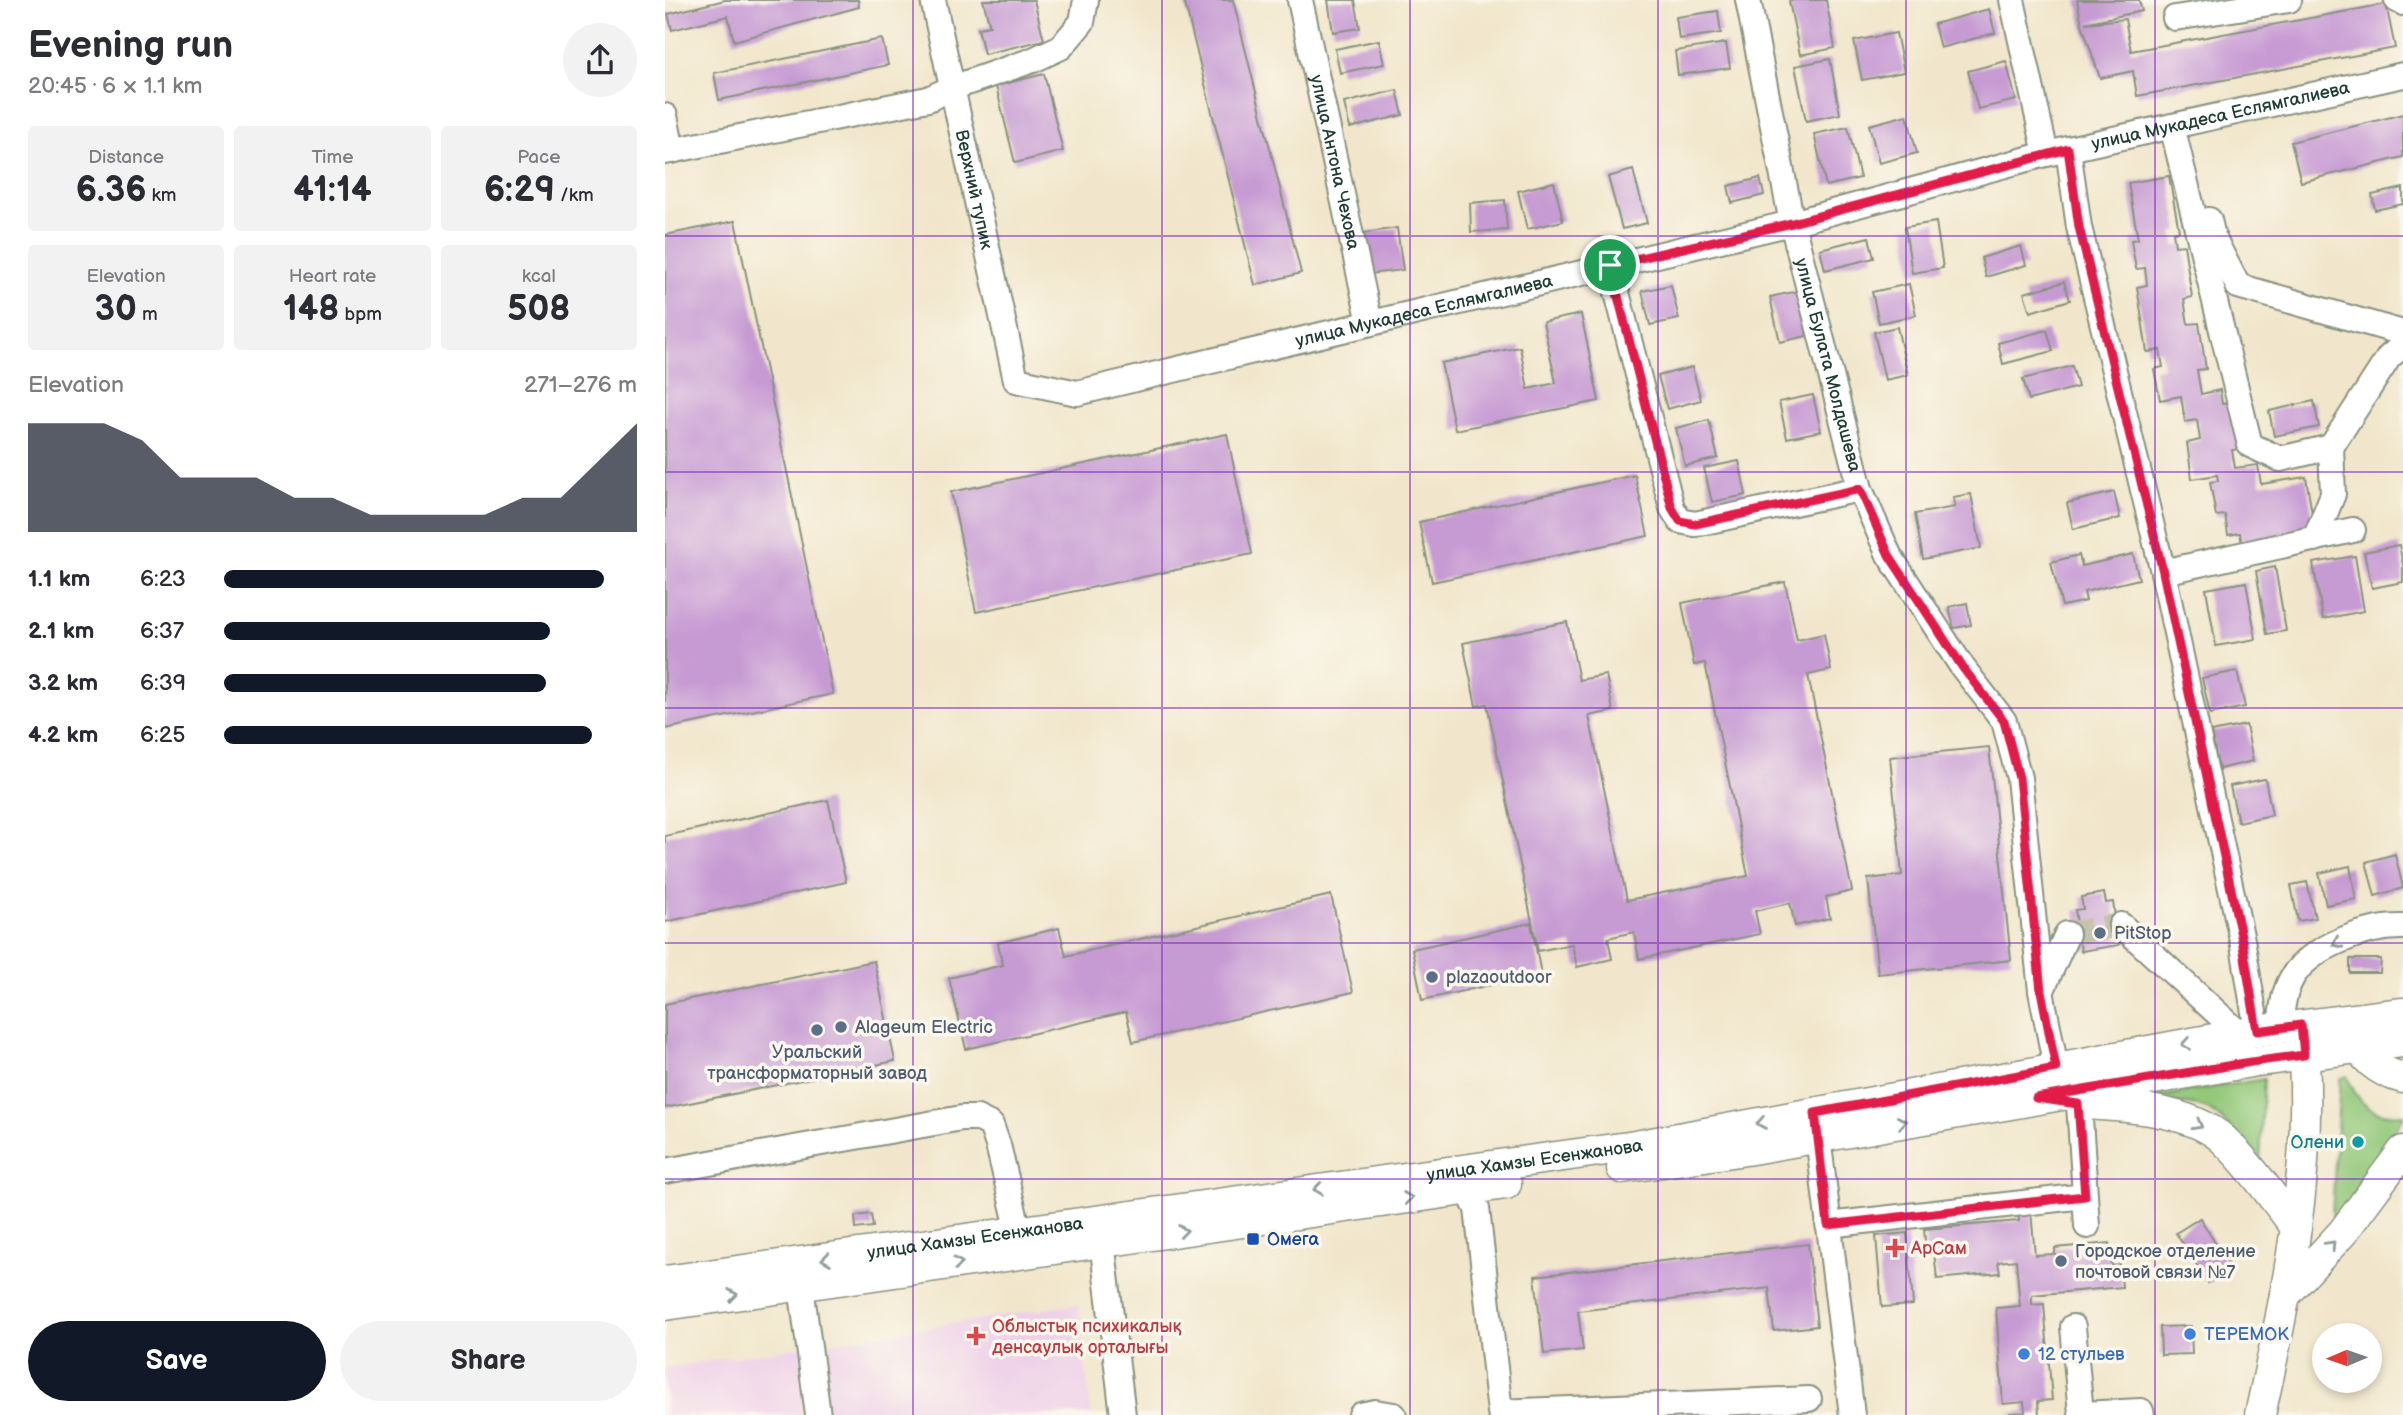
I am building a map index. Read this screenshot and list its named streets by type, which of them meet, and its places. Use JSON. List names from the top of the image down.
{
  "streets": {
    "main road": ["улица Хамзы Есенжанова"],
    "street": [
      "улица Мукадеса Еслямгалиева",
      "улица Антона Чехова",
      "Верхний тупик",
      "улица Булата Молдашева"
    ]
  },
  "crossings": [
    ["улица Мукадеса Еслямгалиева", "улица Антона Чехова"],
    ["улица Мукадеса Еслямгалиева", "Верхний тупик"],
    ["улица Мукадеса Еслямгалиева", "улица Булата Молдашева"],
    ["улица Булата Молдашева", "улица Хамзы Есенжанова"]
  ],
  "places": {
    "other": [
      "PitStop",
      "plazaoutdoor",
      "Alageum Electric",
      "Уральский трансформаторный завод",
      "Олени",
      "Городское отделение почтовой связи №7",
      "ТЕРЕМОК",
      "12 стульев"
    ],
    "transit": ["Омега"],
    "health": ["АрСам", "Облыстық психикалық денсаулық орталығы"]
  },
  "north": "left",
  "page": {
    "heading": ["Evening run", "20:45 · 6 × 1.1 km"],
    "stats": [
      ["Distance", "6.36 km"],
      ["Time", "41:14"],
      ["Pace", "6:29 /km"],
      ["Elevation", "30 m"],
      ["Heart rate", "148 bpm"],
      ["kcal", "508"]
    ],
    "chart": ["Elevation", "271–276 m"],
    "list": [
      {
        "name": "1.1 km",
        "note": "6:23"
      },
      {
        "name": "2.1 km",
        "note": "6:37"
      },
      {
        "name": "3.2 km",
        "note": "6:39"
      },
      {
        "name": "4.2 km",
        "note": "6:25"
      }
    ],
    "buttons": ["Save", "Share"]
  }
}
